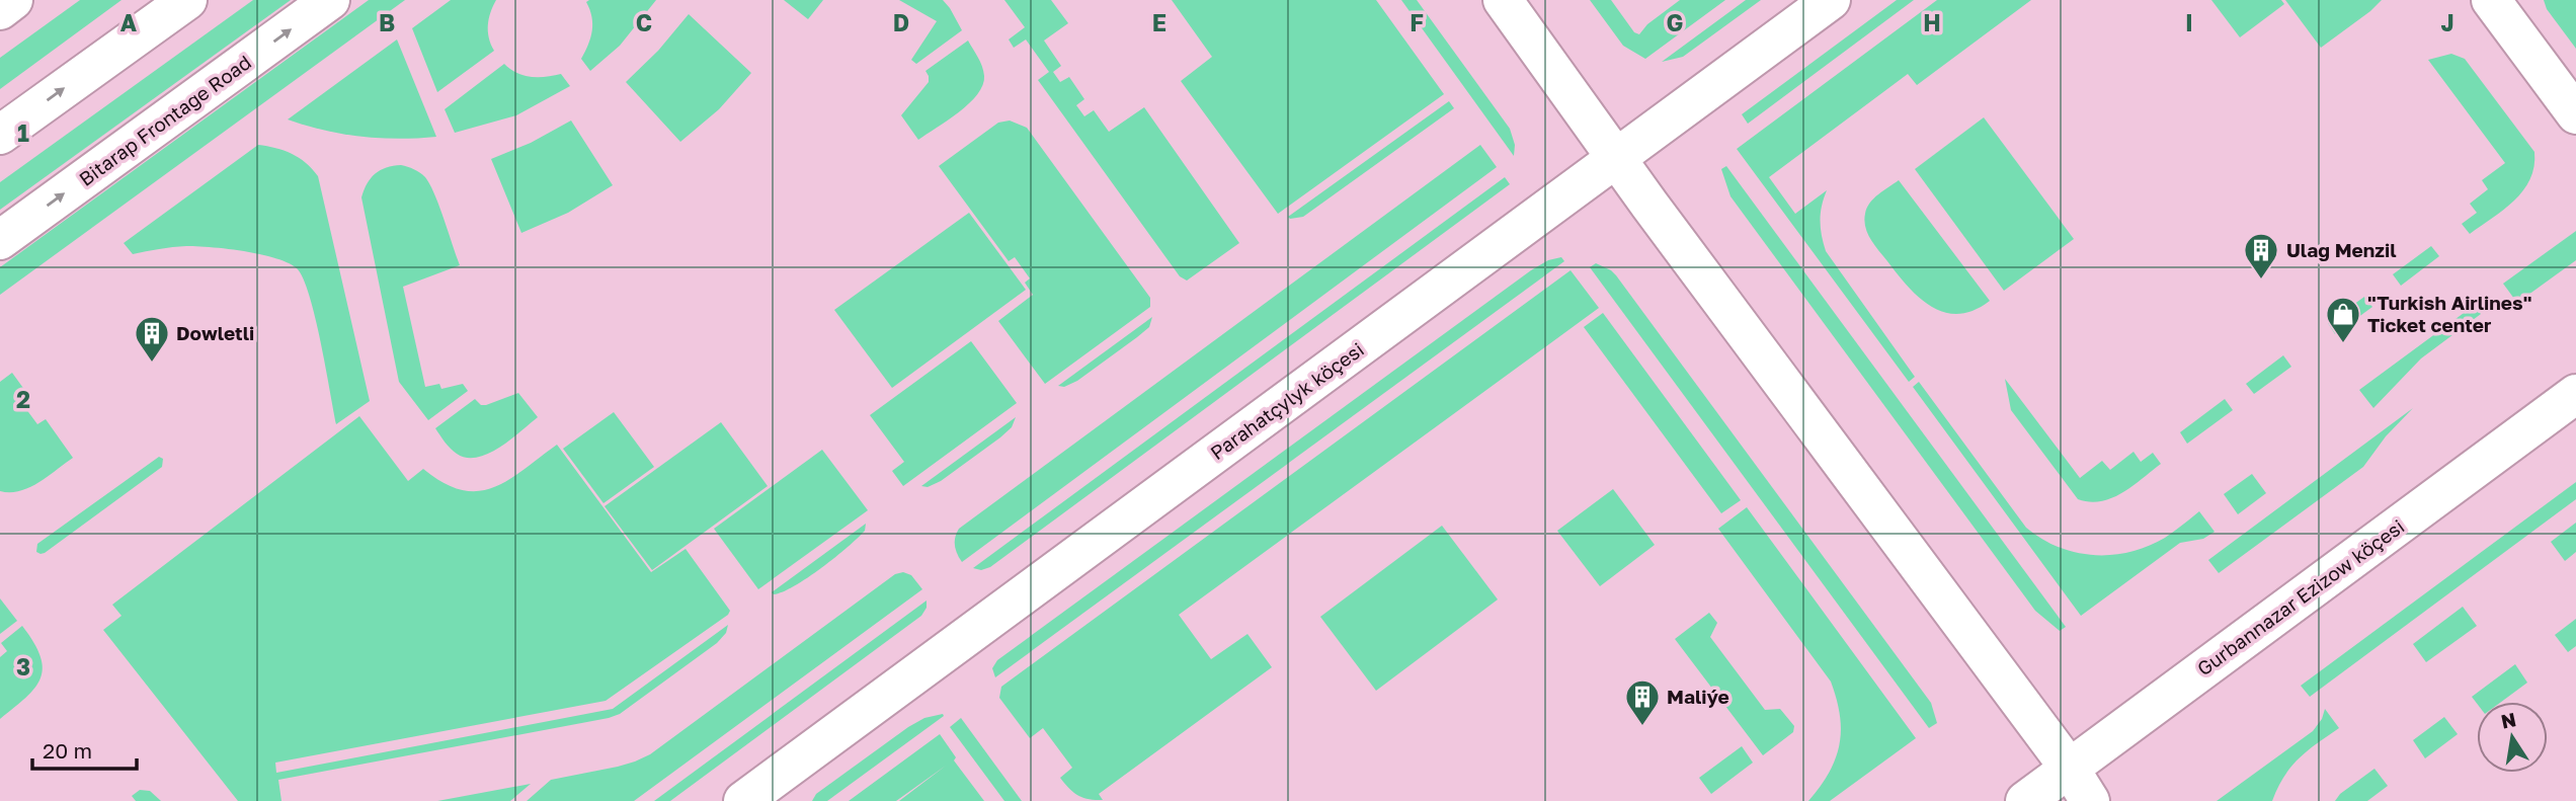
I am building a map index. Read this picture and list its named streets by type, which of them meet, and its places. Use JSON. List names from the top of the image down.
{
  "streets": {
    "street": ["Bitarap Frontage Road", "Parahatçylyk köçesi", "Gurbannazar Ezizow köçesi"]
  },
  "places": {
    "building": ["Ulag Menzil", "Dowletli", "Maliýe"],
    "shop": ["\"Turkish Airlines\" Ticket center"]
  },
  "scale_bar": "20 m",
  "north": "top",
  "grid": {
    "columns": [
      "A",
      "B",
      "C",
      "D",
      "E",
      "F",
      "G",
      "H",
      "I",
      "J"
    ],
    "rows": ["1", "2", "3"]
  }
}
